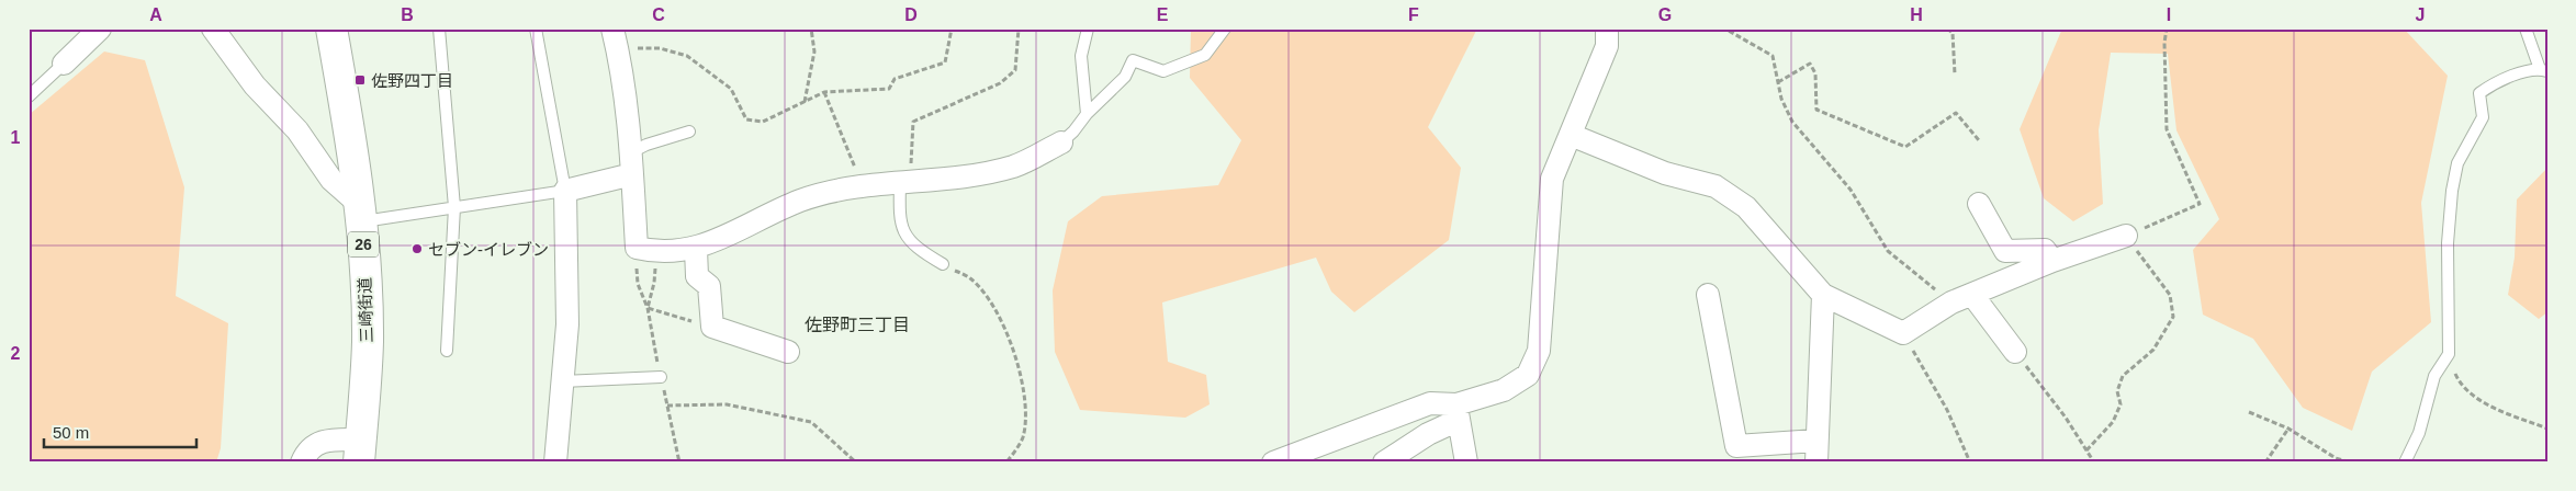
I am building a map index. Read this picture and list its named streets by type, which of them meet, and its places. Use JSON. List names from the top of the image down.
{
  "streets": {
    "main road": ["26", "三崎街道"]
  },
  "districts": ["佐野町三丁目"],
  "places": {
    "transit": ["佐野四丁目"],
    "other": ["セブン-イレブン"]
  },
  "scale_bar": "50 m",
  "grid": {
    "columns": [
      "A",
      "B",
      "C",
      "D",
      "E",
      "F",
      "G",
      "H",
      "I",
      "J"
    ],
    "rows": ["1", "2"]
  }
}
